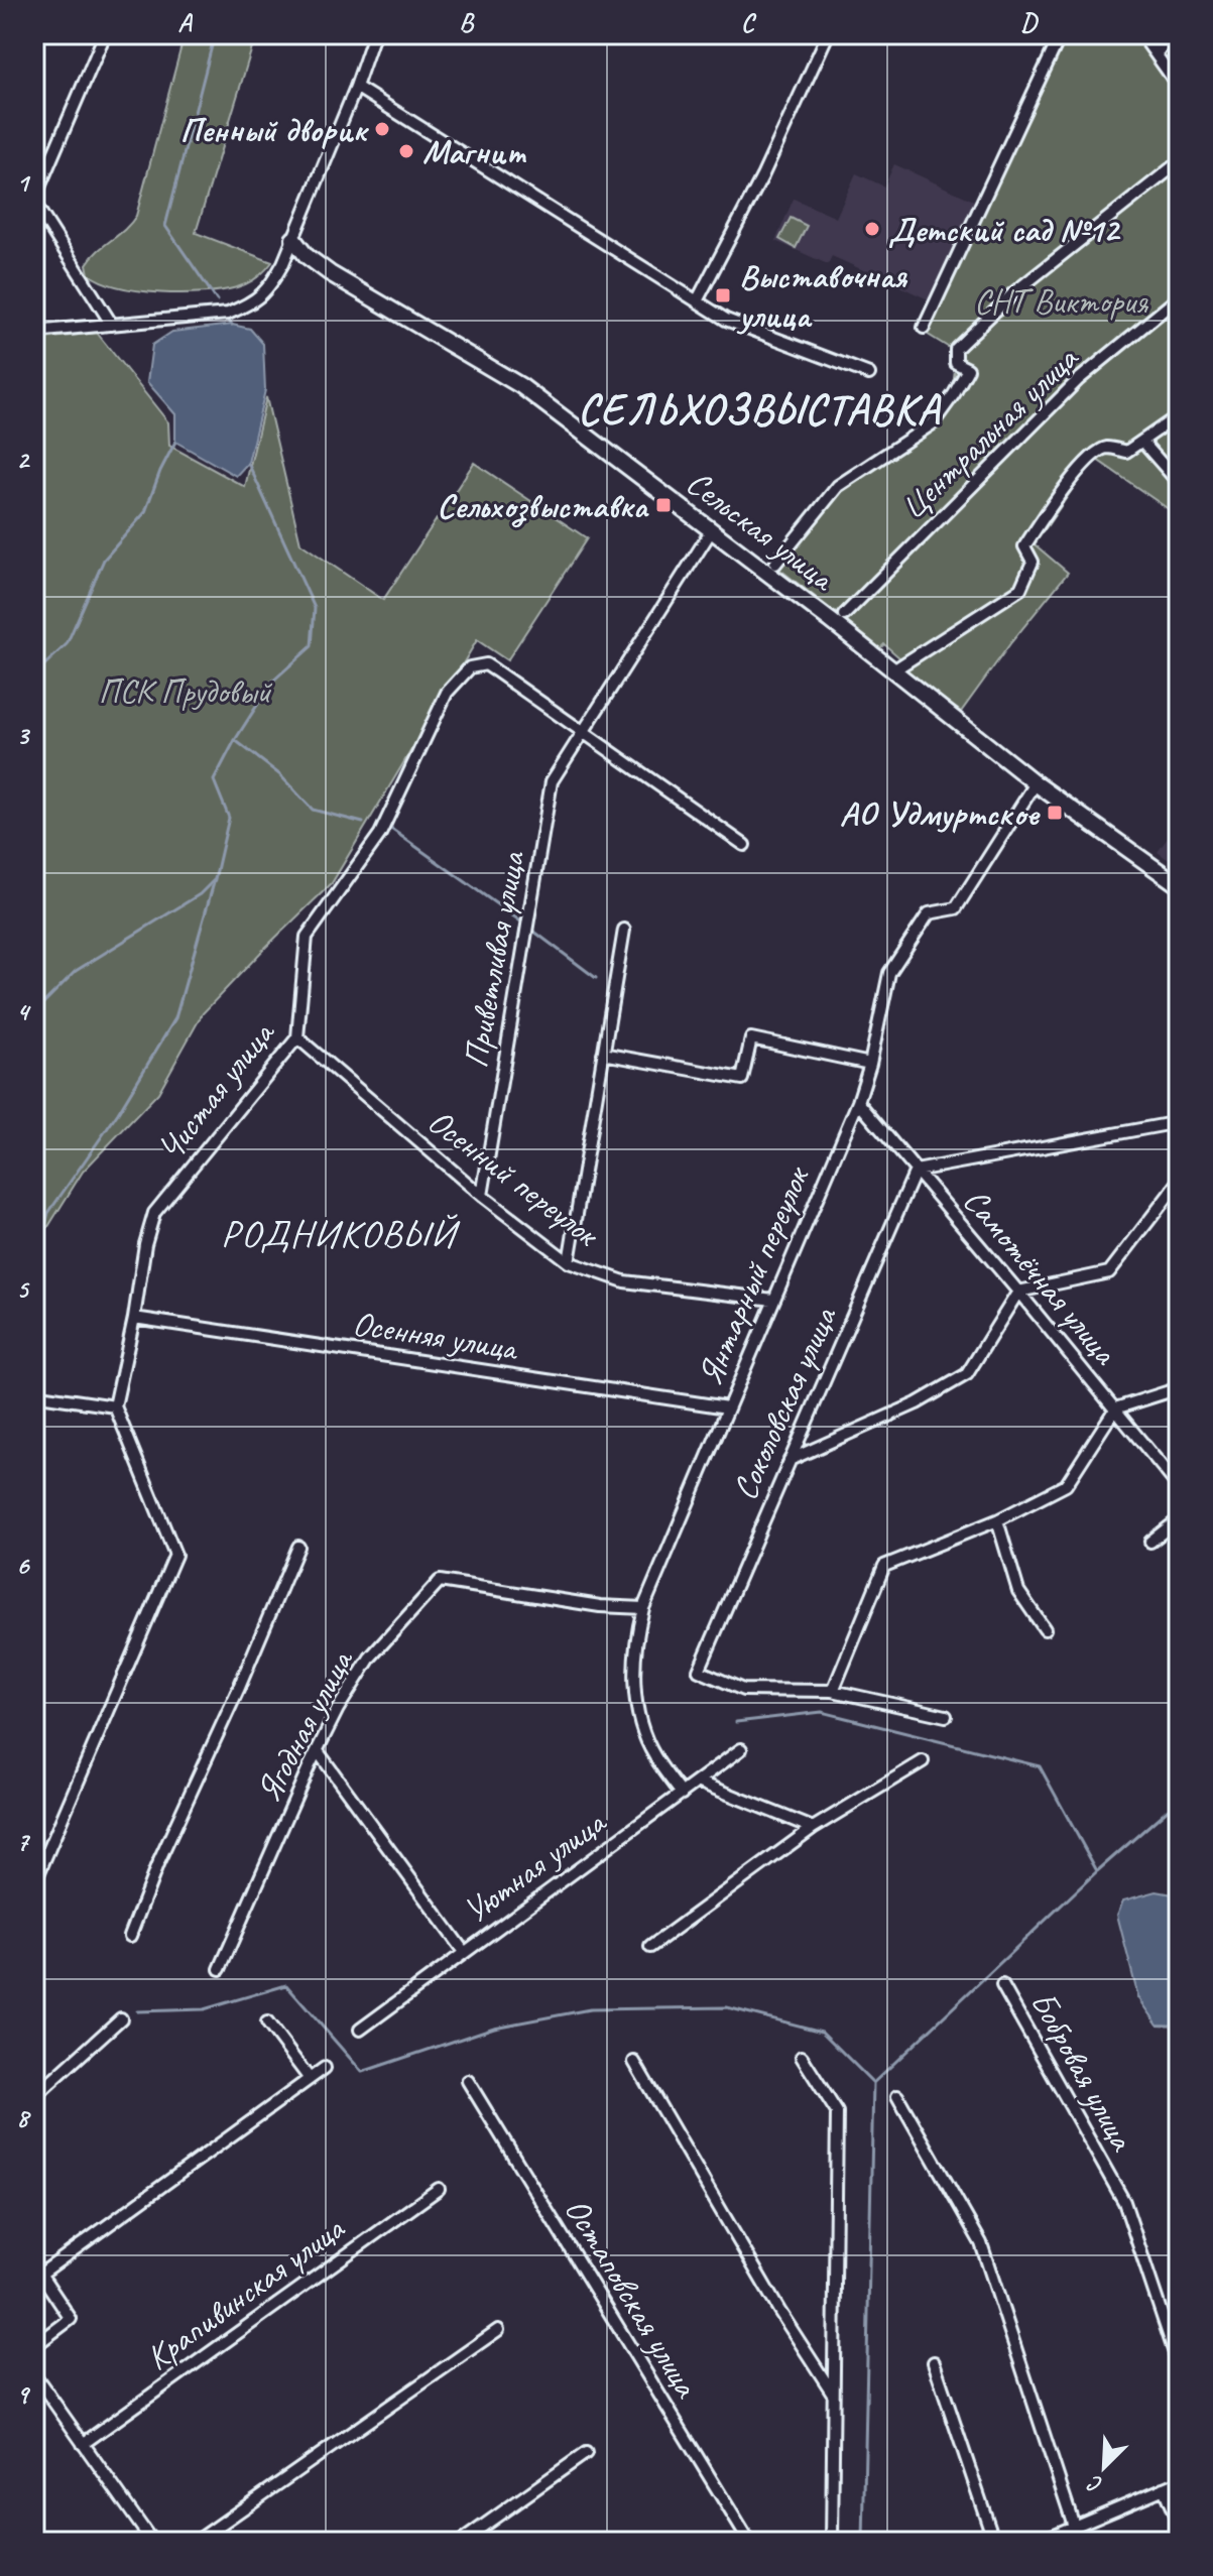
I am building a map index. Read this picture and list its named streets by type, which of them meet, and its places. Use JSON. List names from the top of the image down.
{
  "streets": {
    "street": [
      "Центральная улица",
      "Сельская улица",
      "Приветливая улица",
      "Чистая улица",
      "Осенний переулок",
      "Самотёчная улица",
      "Янтарный переулок",
      "Осенняя улица",
      "Соколовская улица",
      "Ягодная улица",
      "Уютная улица",
      "Бобровая улица",
      "Крапивинская улица",
      "Остаповская улица"
    ]
  },
  "crossings": [
    ["Сельская улица", "Янтарный переулок"],
    ["Приветливая улица", "Чистая улица"],
    ["Приветливая улица", "Осенний переулок"],
    ["Чистая улица", "Осенний переулок"],
    ["Чистая улица", "Осенняя улица"],
    ["Осенний переулок", "Янтарный переулок"],
    ["Самотёчная улица", "Янтарный переулок"],
    ["Самотёчная улица", "Соколовская улица"],
    ["Янтарный переулок", "Осенняя улица"],
    ["Янтарный переулок", "Ягодная улица"],
    ["Янтарный переулок", "Уютная улица"]
  ],
  "districts": ["СЕЛЬХОЗВЫСТАВКА", "РОДНИКОВЫЙ"],
  "parks": ["СНТ Виктория", "ПСК Прудовый"],
  "places": {
    "other": ["Пенный дворик", "Магнит", "Детский сад №12"],
    "transit": ["Выставочная улица", "Сельхозвыставка", "АО Удмуртское"]
  },
  "north": "bottom left",
  "grid": {
    "columns": [
      "A",
      "B",
      "C",
      "D"
    ],
    "rows": [
      "1",
      "2",
      "3",
      "4",
      "5",
      "6",
      "7",
      "8",
      "9"
    ]
  }
}
